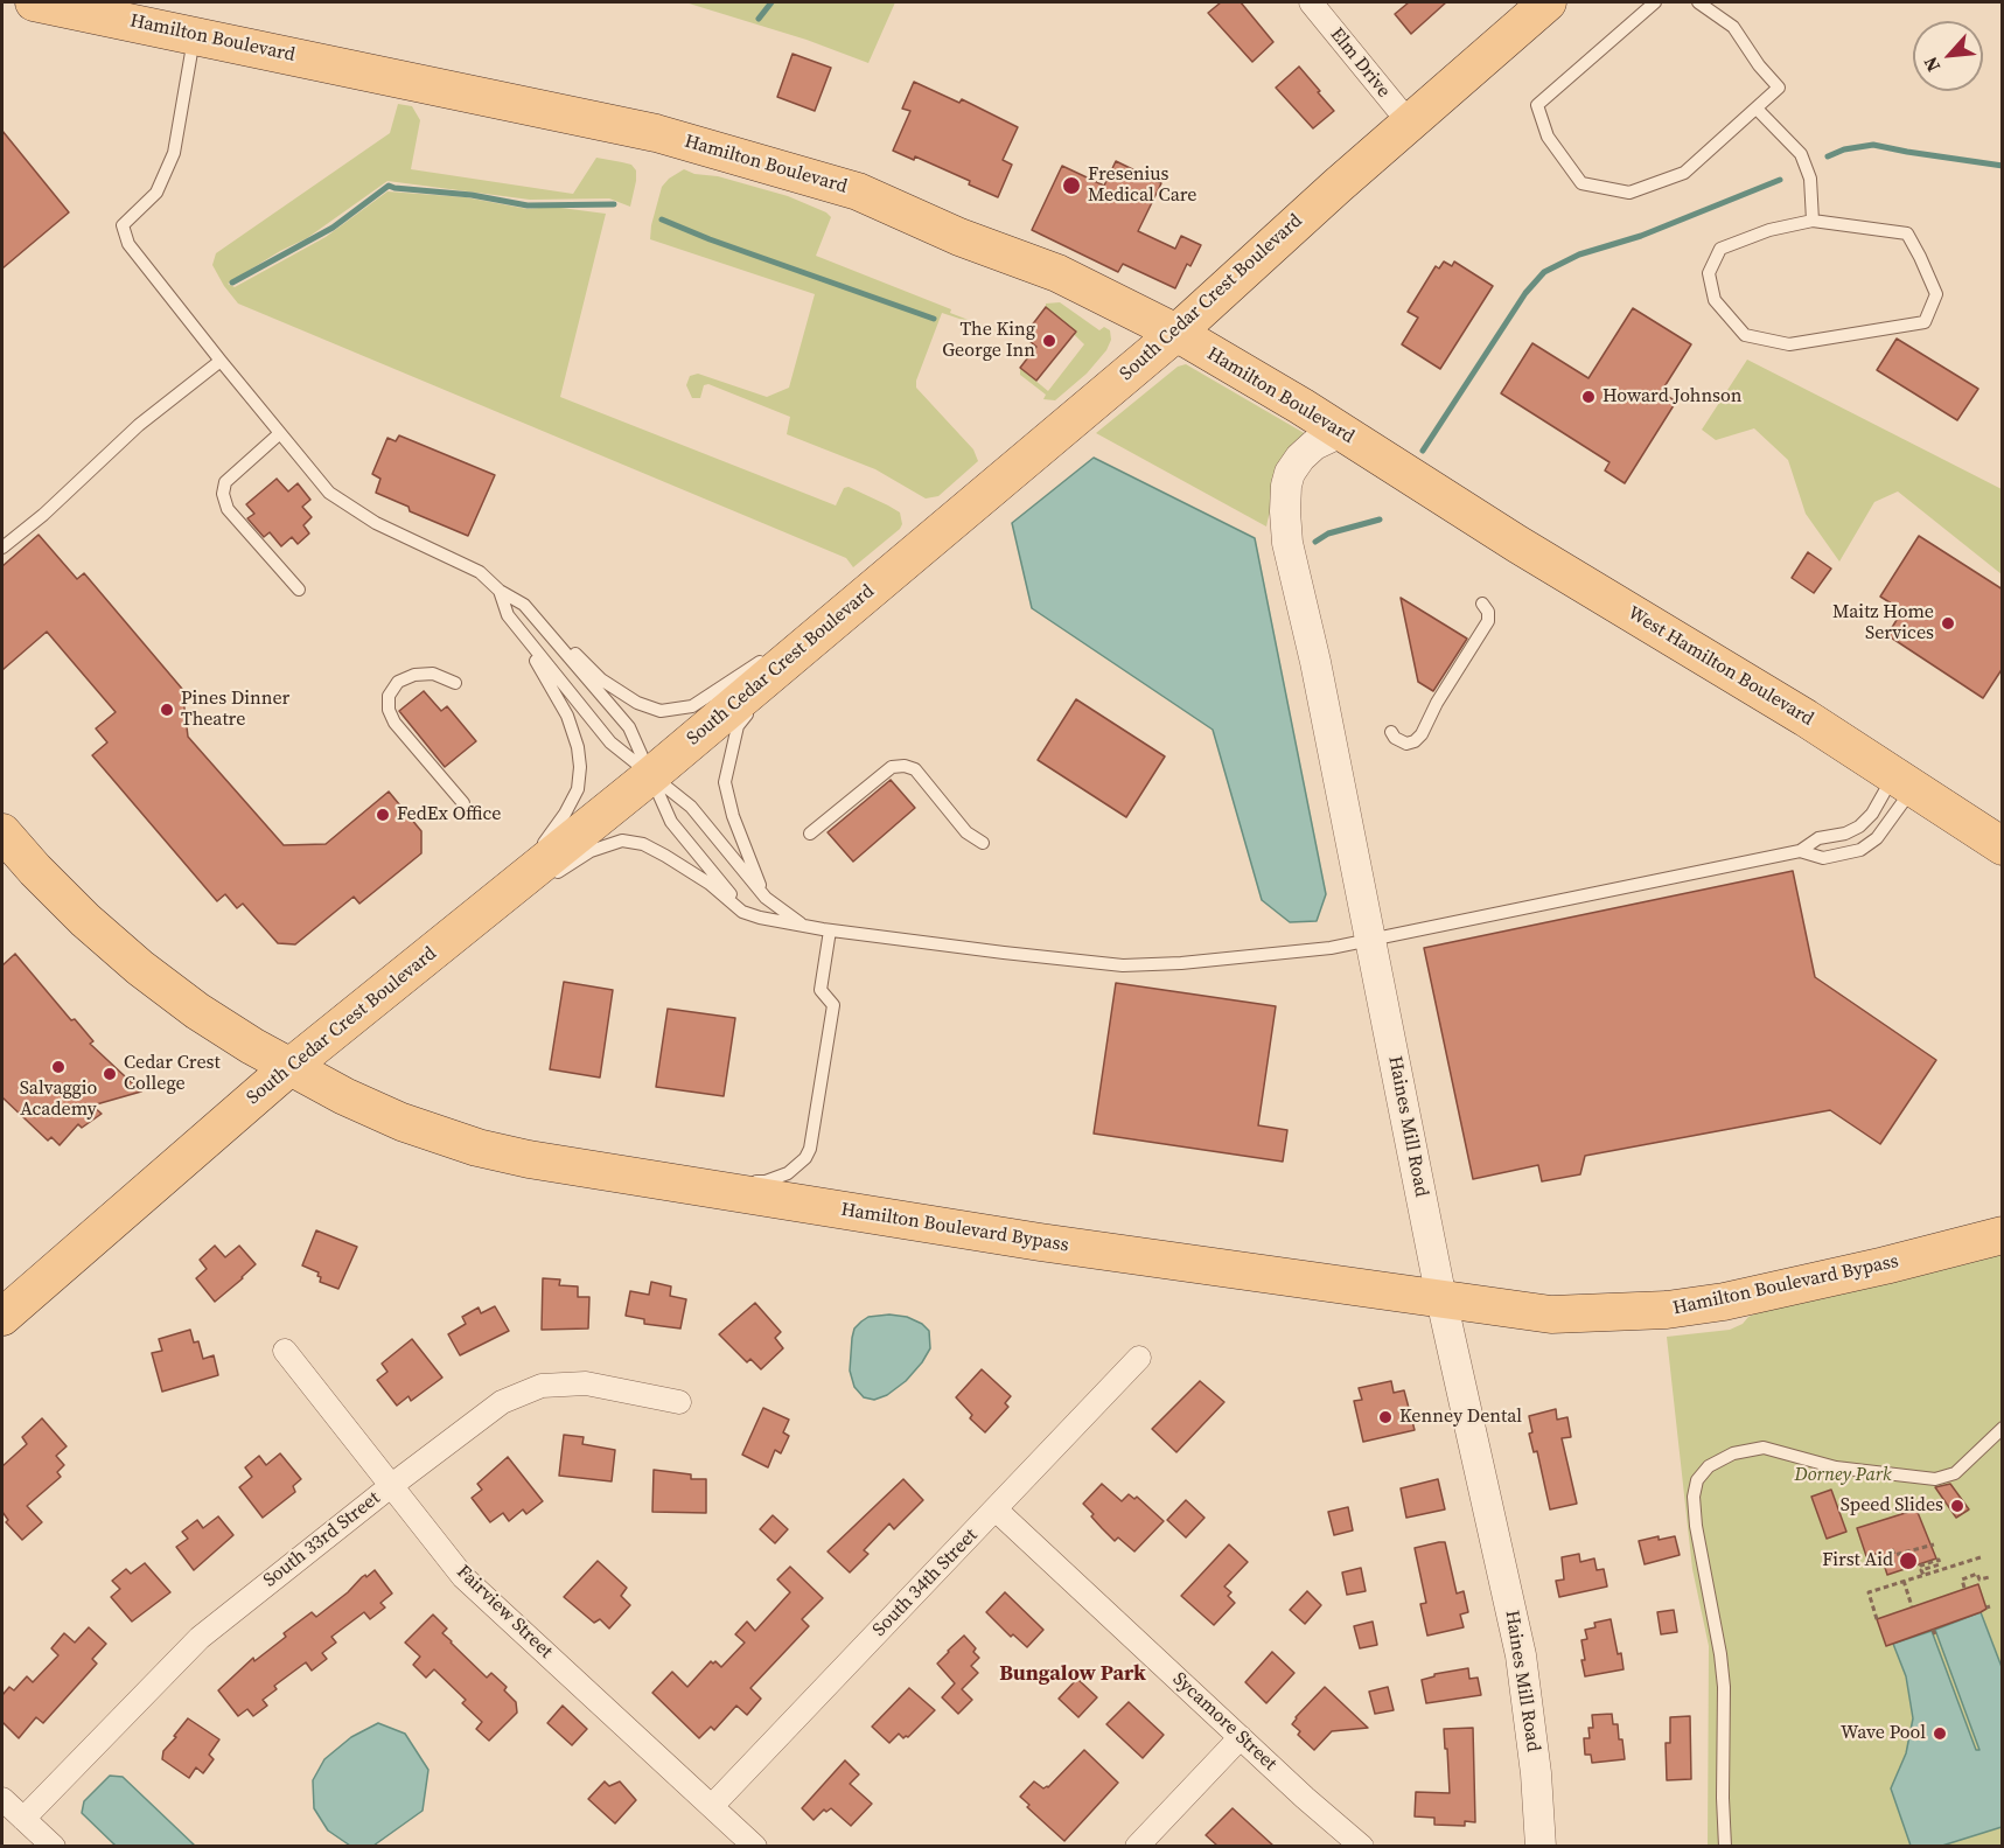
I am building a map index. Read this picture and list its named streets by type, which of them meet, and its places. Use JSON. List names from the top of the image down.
{
  "streets": {
    "main road": [
      "Hamilton Boulevard",
      "South Cedar Crest Boulevard",
      "West Hamilton Boulevard",
      "Hamilton Boulevard Bypass"
    ],
    "street": [
      "Elm Drive",
      "Haines Mill Road",
      "South 33rd Street",
      "South 34th Street",
      "Fairview Street",
      "Sycamore Street"
    ]
  },
  "crossings": [
    ["Hamilton Boulevard", "South Cedar Crest Boulevard"],
    ["Hamilton Boulevard", "West Hamilton Boulevard"],
    ["Hamilton Boulevard", "Haines Mill Road"],
    ["Elm Drive", "South Cedar Crest Boulevard"],
    ["South Cedar Crest Boulevard", "Hamilton Boulevard Bypass"],
    ["Haines Mill Road", "Hamilton Boulevard Bypass"],
    ["South 33rd Street", "Fairview Street"],
    ["South 34th Street", "Fairview Street"],
    ["South 34th Street", "Sycamore Street"]
  ],
  "districts": ["Bungalow Park"],
  "parks": ["Dorney Park"],
  "places": [
    "Fresenius Medical Care",
    "The King George Inn",
    "Howard Johnson",
    "Maitz Home Services",
    "Pines Dinner Theatre",
    "FedEx Office",
    "Salvaggio Academy",
    "Cedar Crest College",
    "Kenney Dental",
    "Speed Slides",
    "First Aid",
    "Wave Pool"
  ],
  "north": "bottom left"
}
